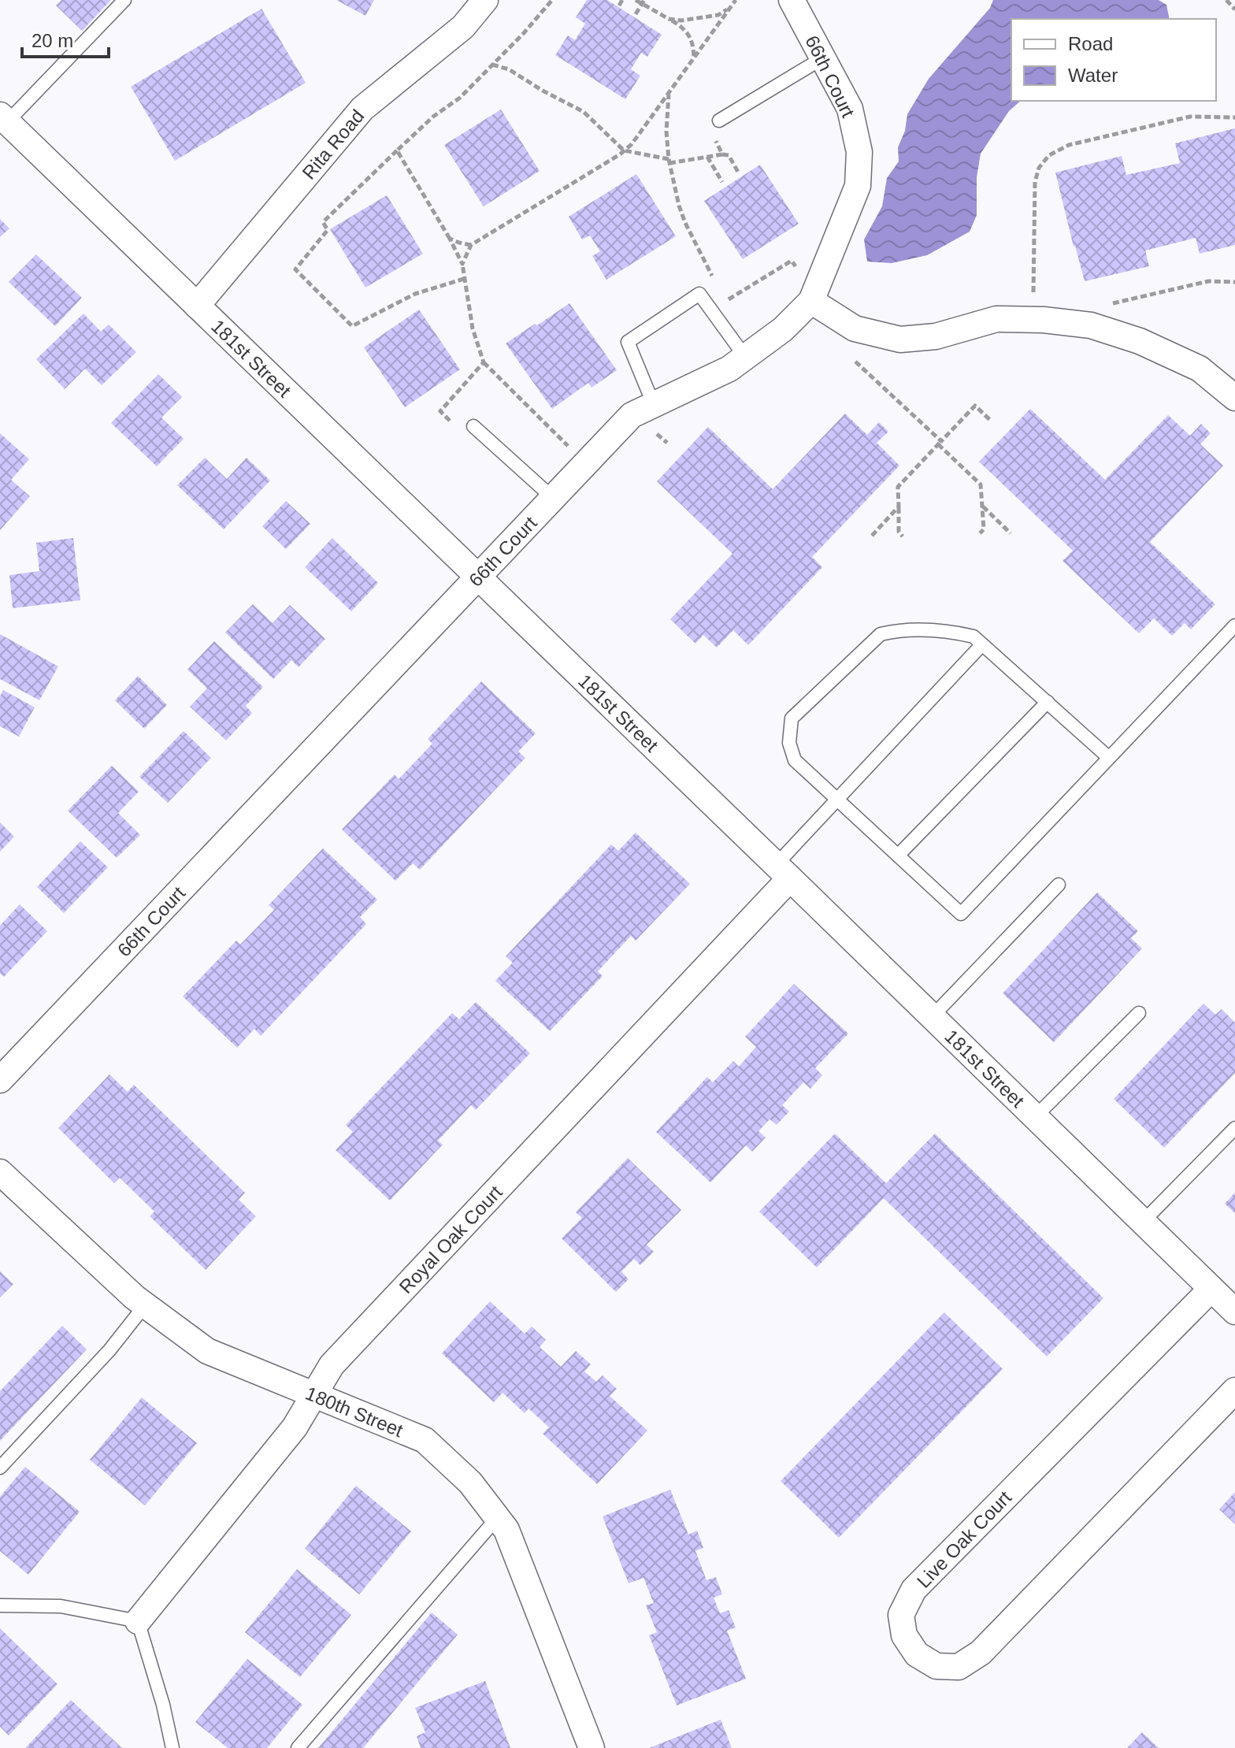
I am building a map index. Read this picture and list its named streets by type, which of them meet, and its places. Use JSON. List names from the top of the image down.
{
  "streets": {
    "street": [
      "66th Court",
      "Rita Road",
      "181st Street",
      "Royal Oak Court",
      "180th Street",
      "Live Oak Court"
    ]
  },
  "crossings": [
    ["66th Court", "181st Street"],
    ["Rita Road", "181st Street"],
    ["181st Street", "Royal Oak Court"],
    ["181st Street", "Live Oak Court"],
    ["Royal Oak Court", "180th Street"]
  ],
  "legend": ["Road", "Water"],
  "scale_bar": "20 m"
}
